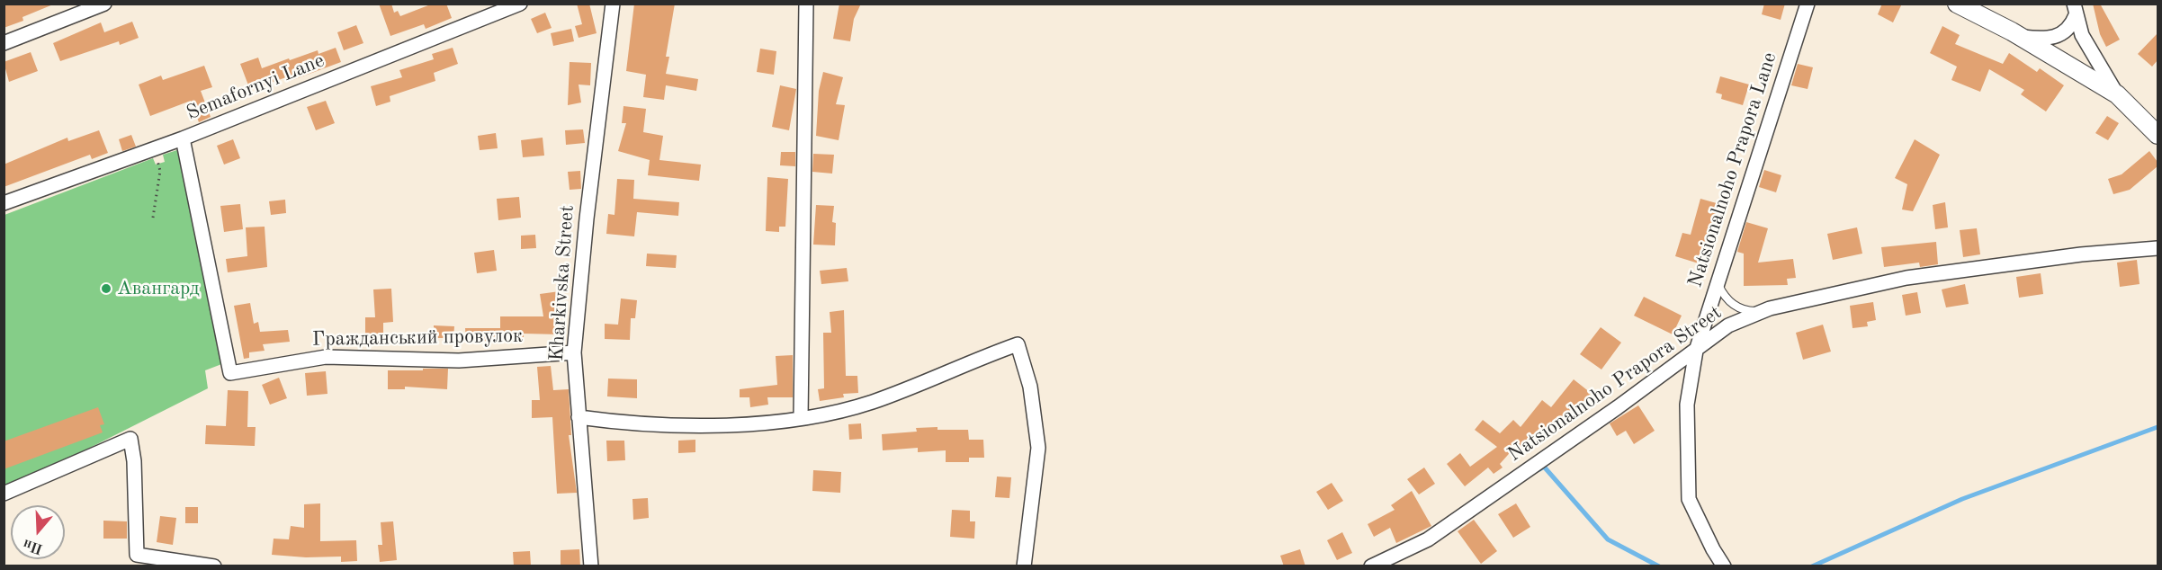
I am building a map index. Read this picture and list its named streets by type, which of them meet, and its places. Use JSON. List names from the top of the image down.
{
  "streets": {
    "street": [
      "Semafornyi Lane",
      "Natsionalnoho Prapora Lane",
      "Kharkivska Street",
      "Гражданський провулок",
      "Natsionalnoho Prapora Street"
    ]
  },
  "crossings": [
    ["Semafornyi Lane", "Гражданський провулок"],
    ["Natsionalnoho Prapora Lane", "Natsionalnoho Prapora Street"],
    ["Kharkivska Street", "Гражданський провулок"]
  ],
  "places": ["Авангард"],
  "north": "bottom"
}
